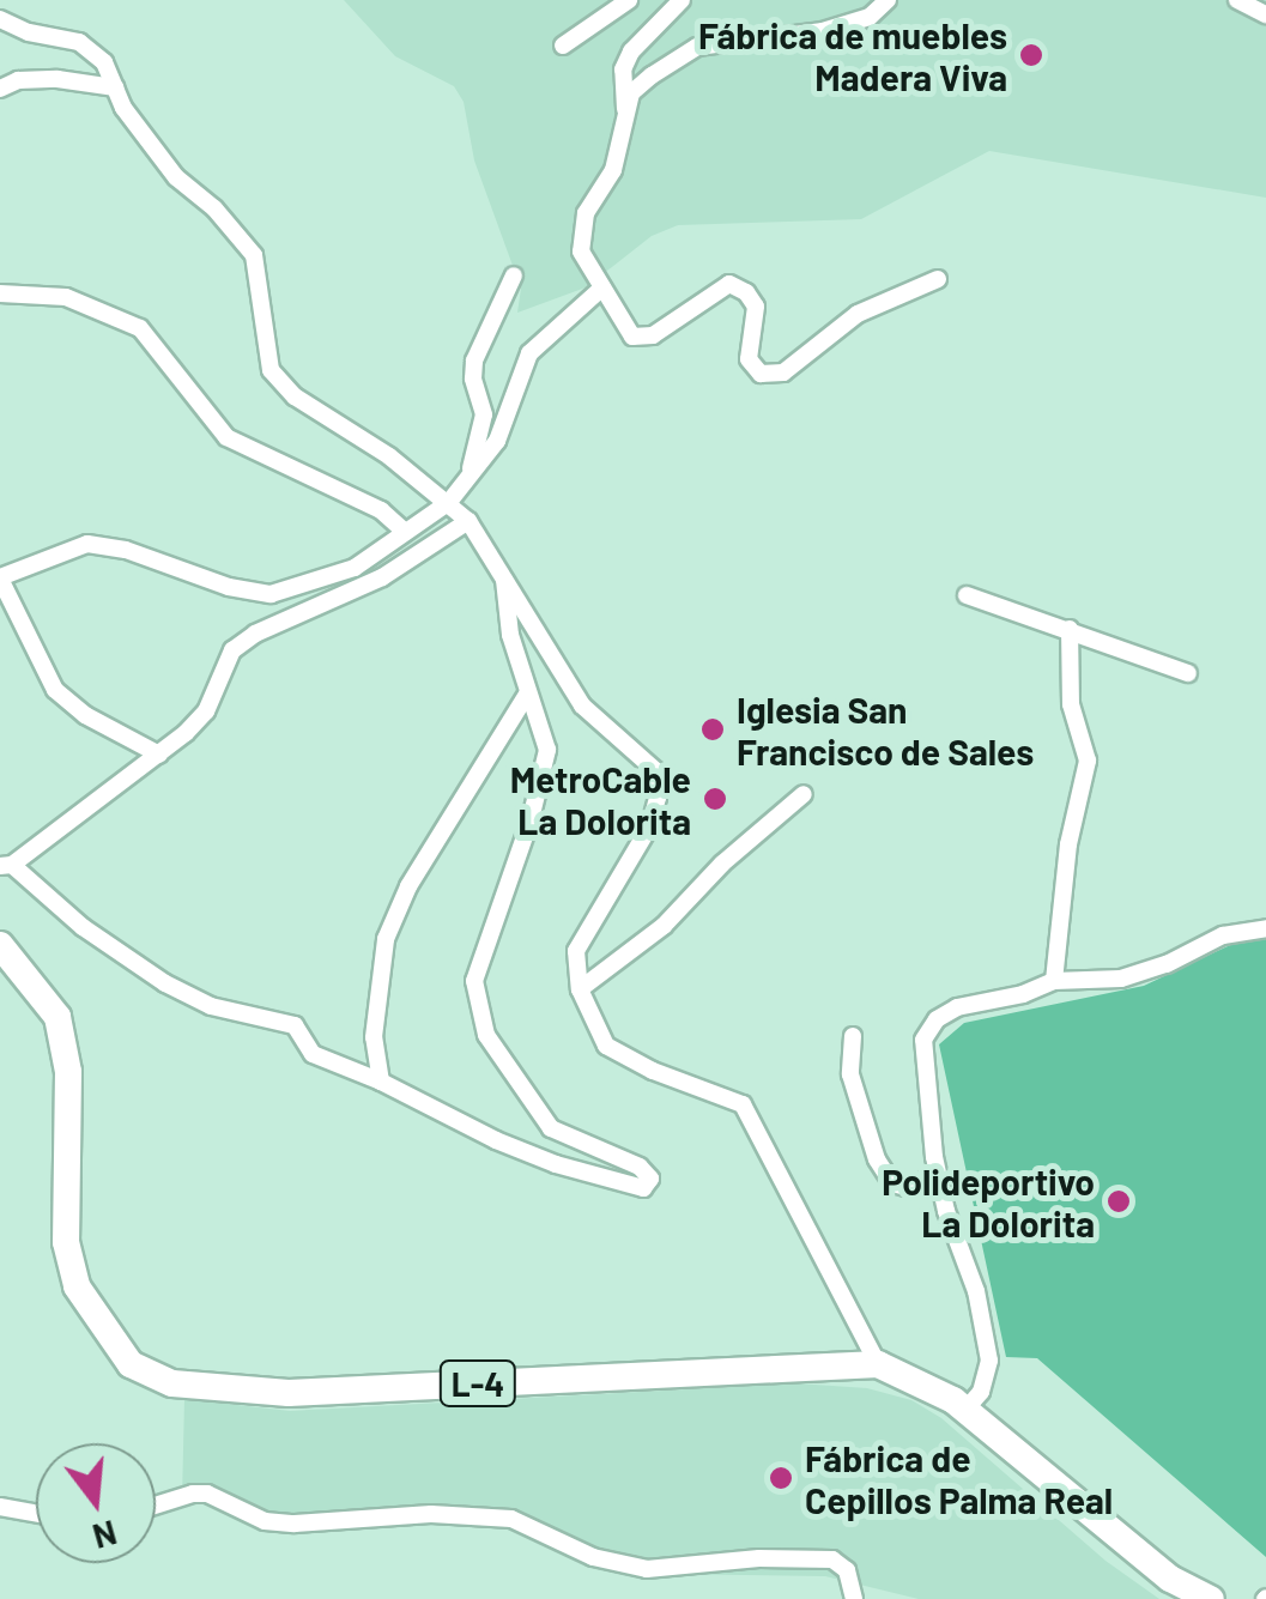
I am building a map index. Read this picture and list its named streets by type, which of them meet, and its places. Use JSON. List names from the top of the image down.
{
  "streets": {
    "main road": ["L-4"]
  },
  "places": [
    "Fábrica de muebles Madera Viva",
    "Iglesia San Francisco de Sales",
    "MetroCable La Dolorita",
    "Polideportivo La Dolorita",
    "Fábrica de Cepillos Palma Real"
  ],
  "north": "bottom"
}
